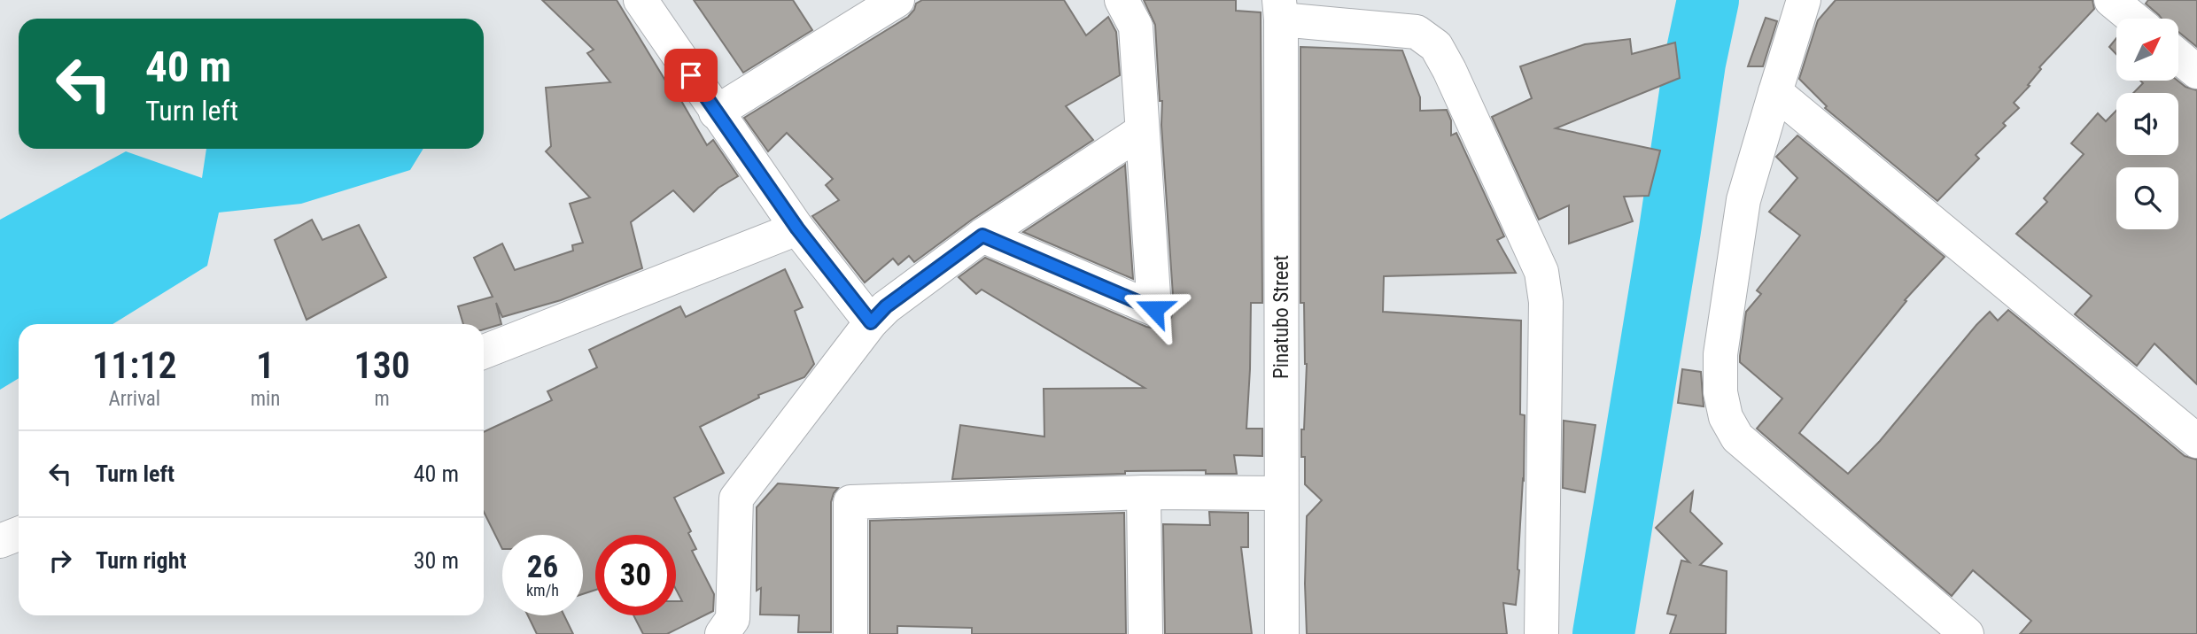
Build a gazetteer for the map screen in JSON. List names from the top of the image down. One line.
{"streets":{"street":["Pinatubo Street"]},"north":"top right","page":{"turn":["40 m","Turn left"],"eta":["11:12","Arrival","1","min","130","m"],"list":[{"name":"Turn left","value":"40 m"},{"name":"Turn right","value":"30 m"}],"speed":"26 km/h","limit":"30"}}
